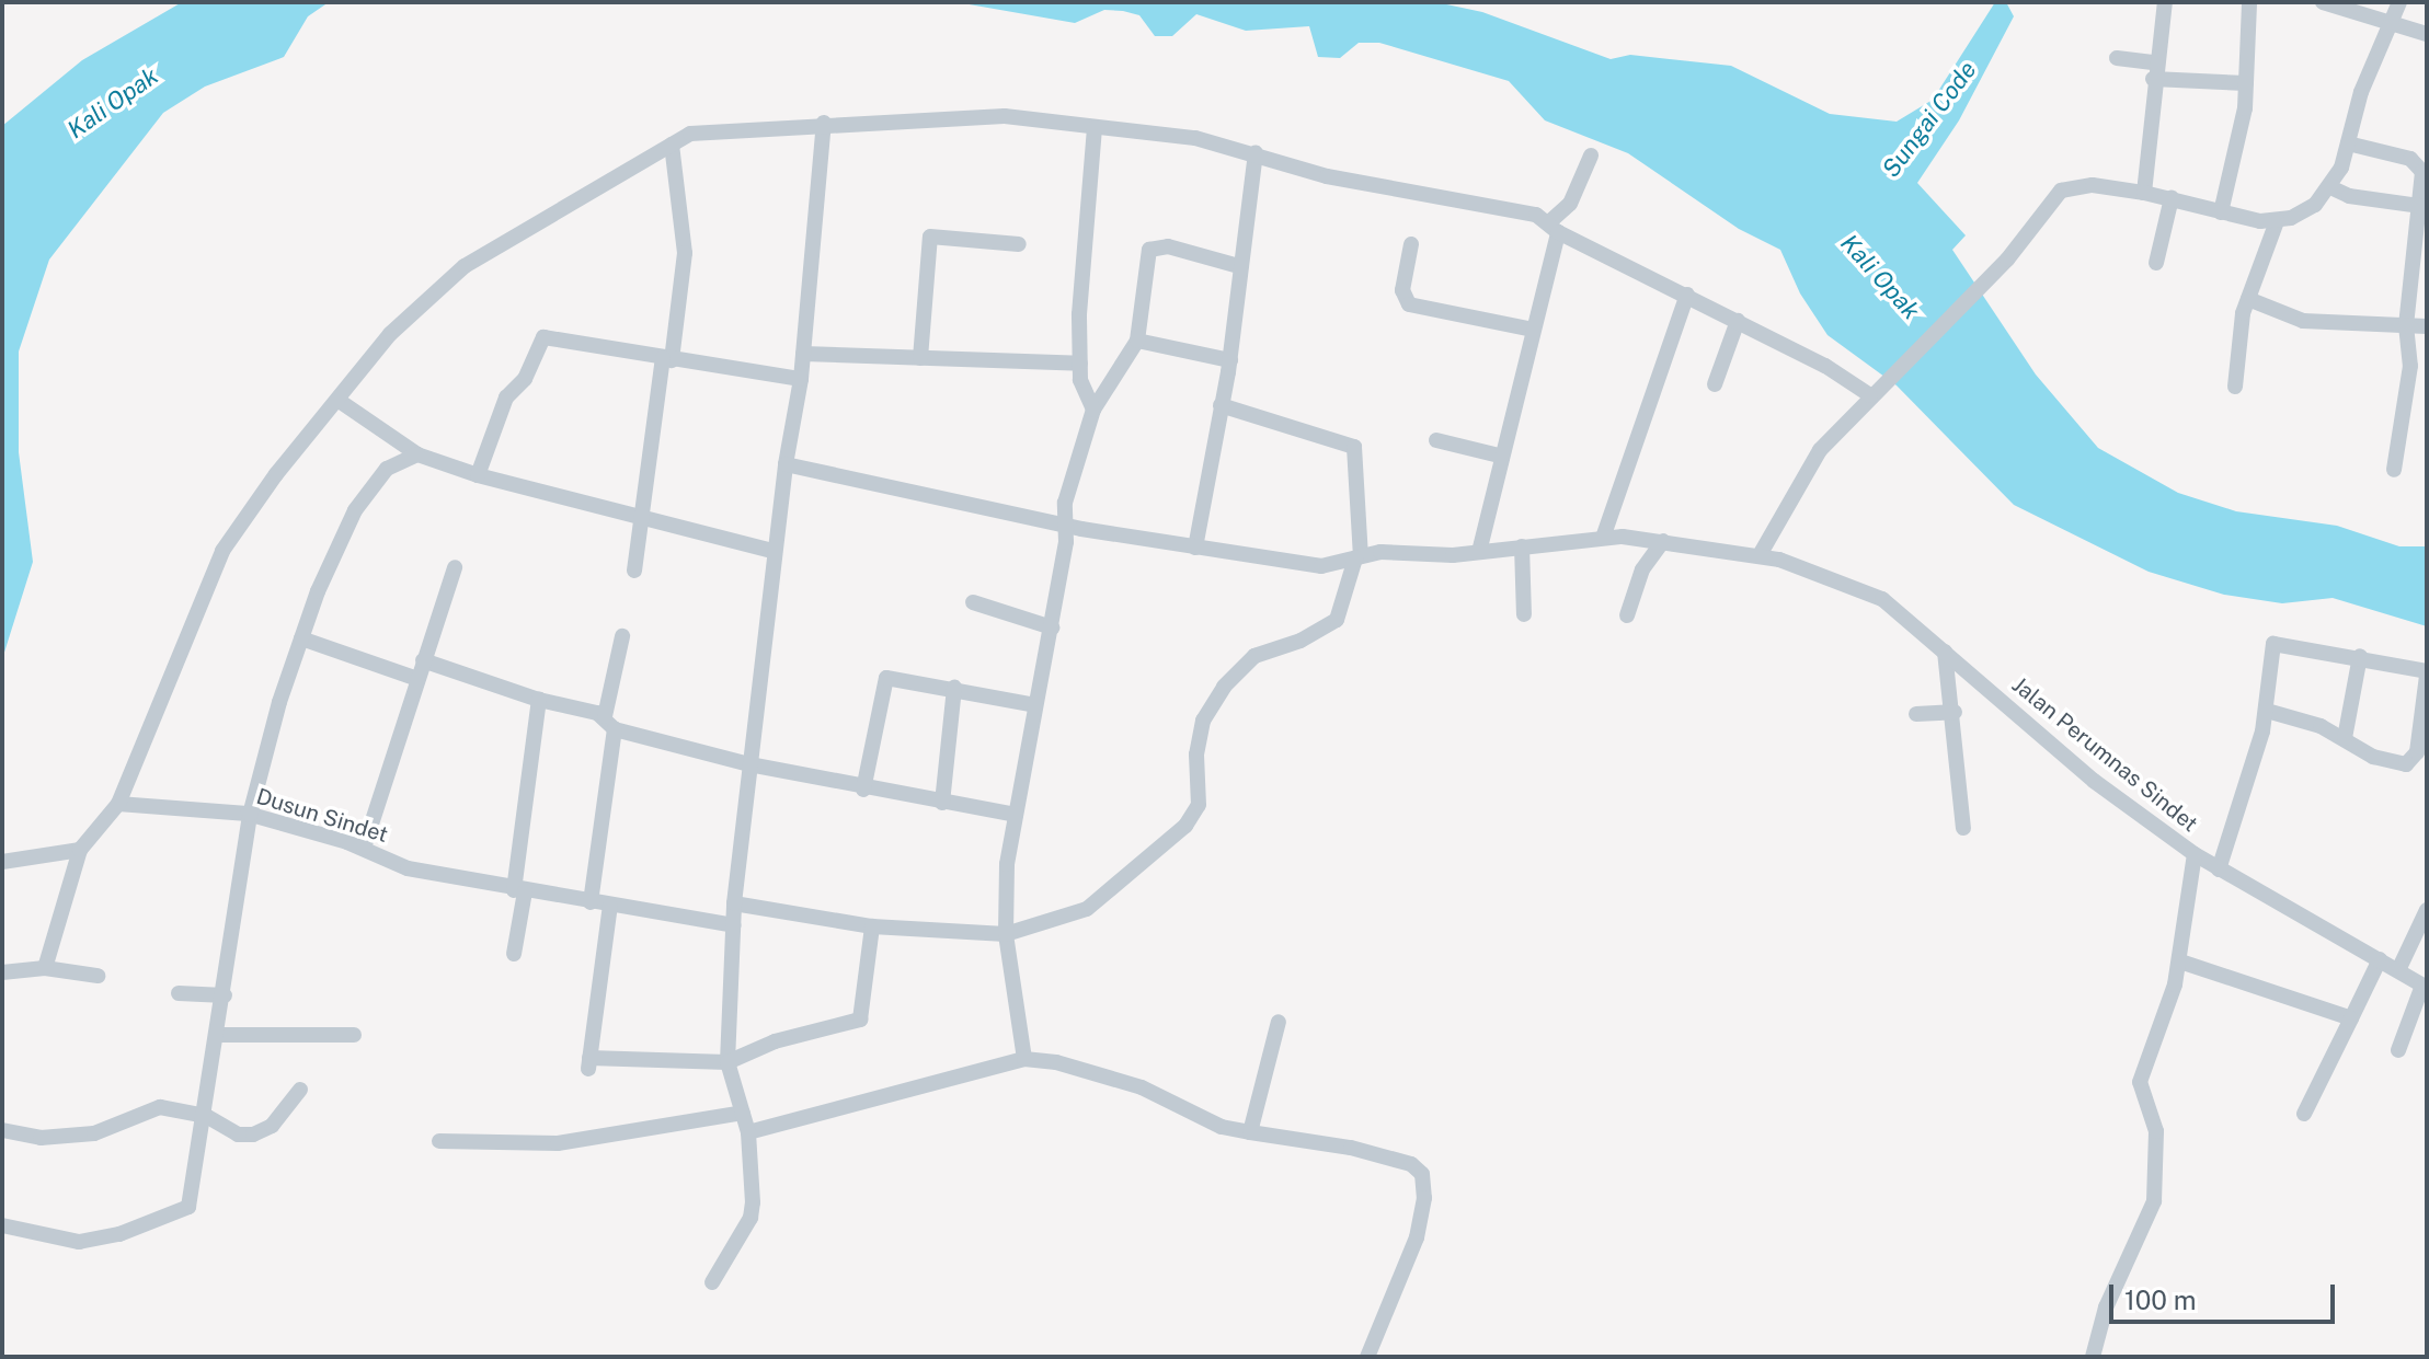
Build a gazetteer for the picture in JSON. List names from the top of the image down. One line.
{"streets":{"street":["Jalan Perumnas Sindet","Dusun Sindet"]},"water":["Kali Opak","Sungai Code"],"scale_bar":"100 m"}
